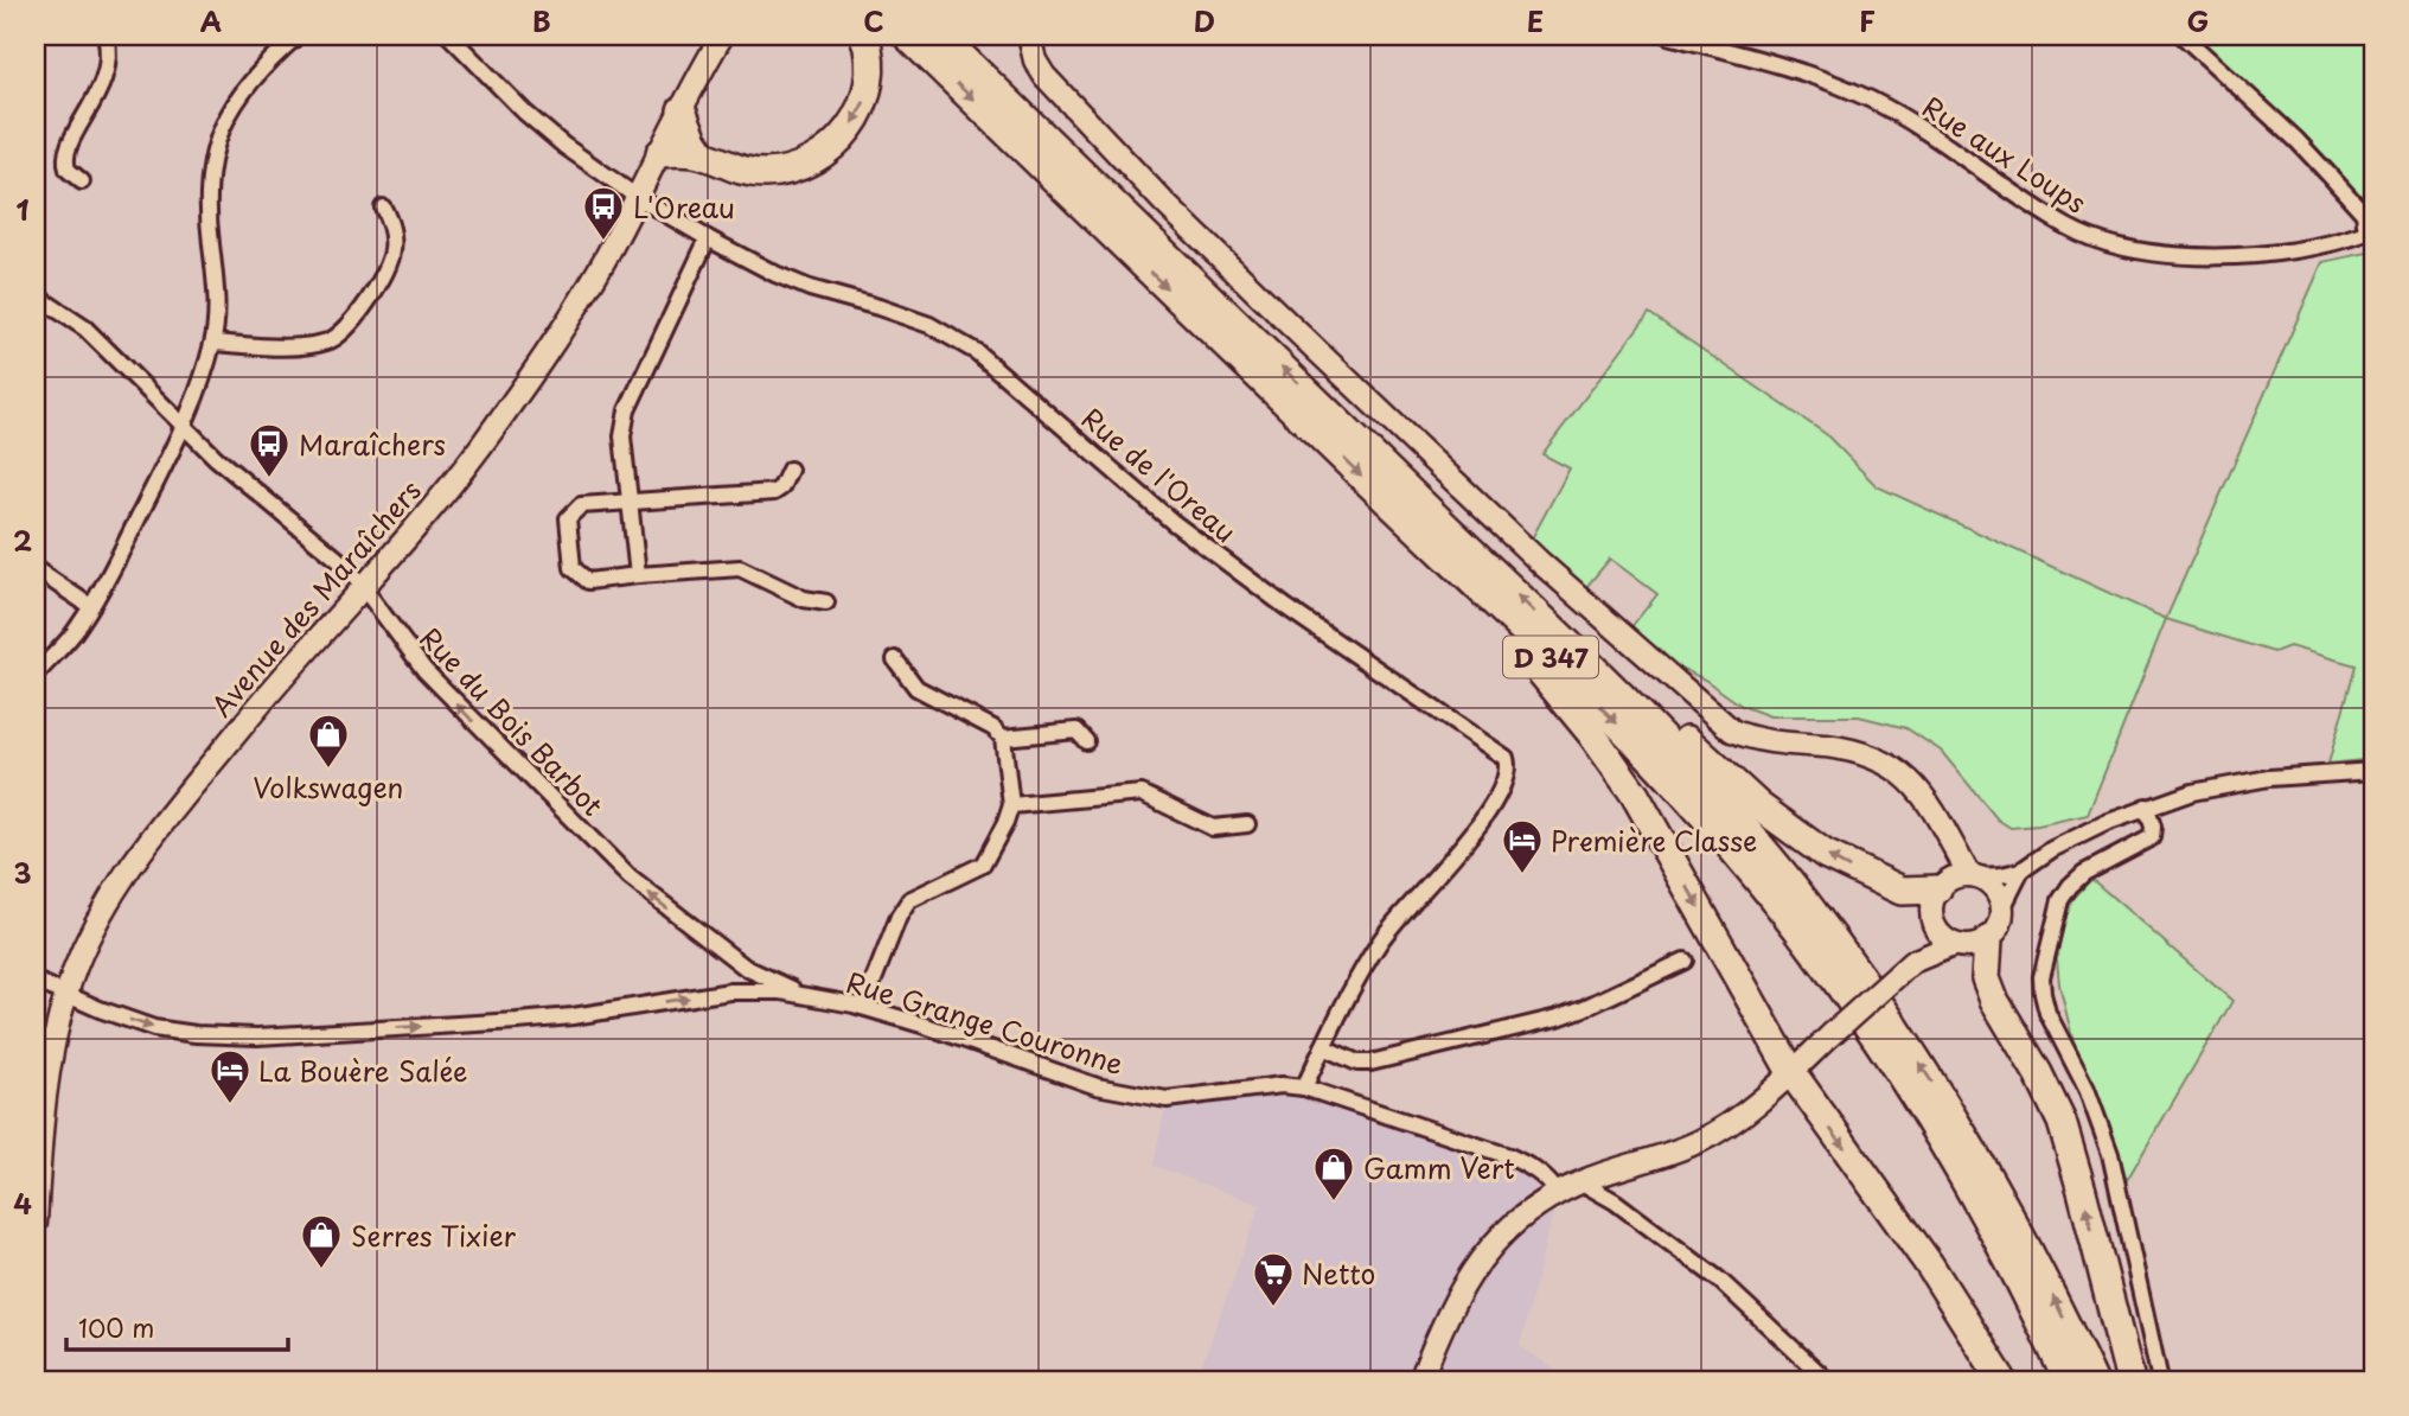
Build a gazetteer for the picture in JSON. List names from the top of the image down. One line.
{"streets":{"highway":["D 347"],"street":["Rue aux Loups","Rue de l'Oreau","Avenue des Maraîchers","Rue du Bois Barbot","Rue Grange Couronne"]},"crossings":[["Rue de l'Oreau","Avenue des Maraîchers"],["Rue de l'Oreau","Rue Grange Couronne"],["Avenue des Maraîchers","Rue du Bois Barbot"],["Avenue des Maraîchers","Rue Grange Couronne"],["Rue du Bois Barbot","Rue Grange Couronne"]],"one_way":["Rue du Bois Barbot","Rue Grange Couronne"],"places":{"bus stop":["L'Oreau","Maraîchers"],"shop":["Volkswagen","Gamm Vert","Serres Tixier"],"hotel":["Première Classe","La Bouère Salée"],"supermarket":["Netto"]},"scale_bar":"100 m","grid":{"columns":["A","B","C","D","E","F","G"],"rows":["1","2","3","4"]}}
